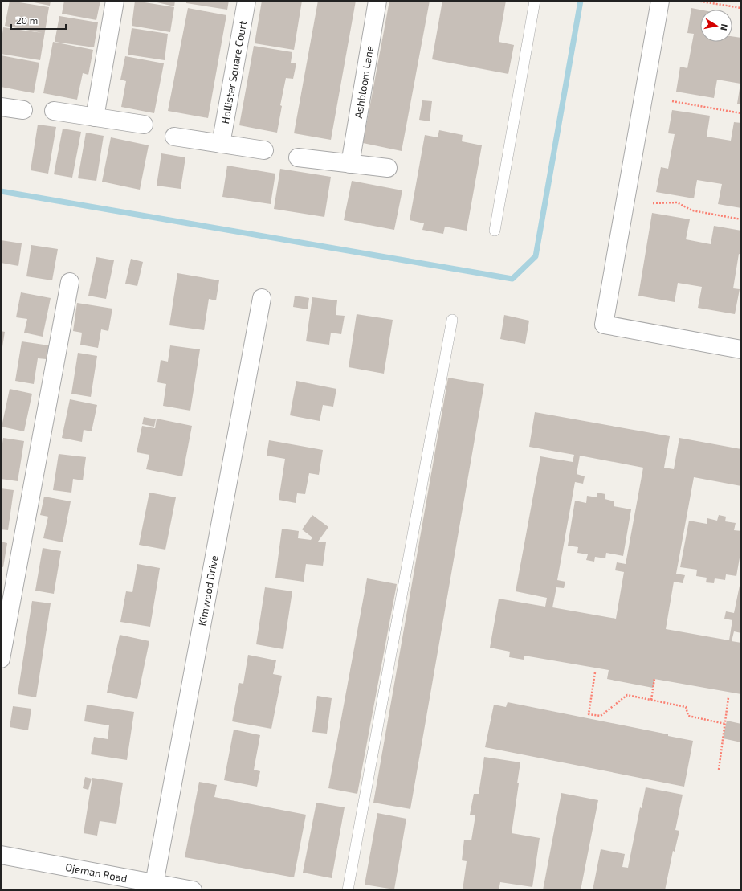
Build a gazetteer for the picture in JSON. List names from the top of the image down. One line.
{"streets":{"street":["Hollister Square Court","Ashbloom Lane","Kimwood Drive","Ojeman Road"]},"crossings":[["Kimwood Drive","Ojeman Road"]],"scale_bar":"20 m","north":"right"}
